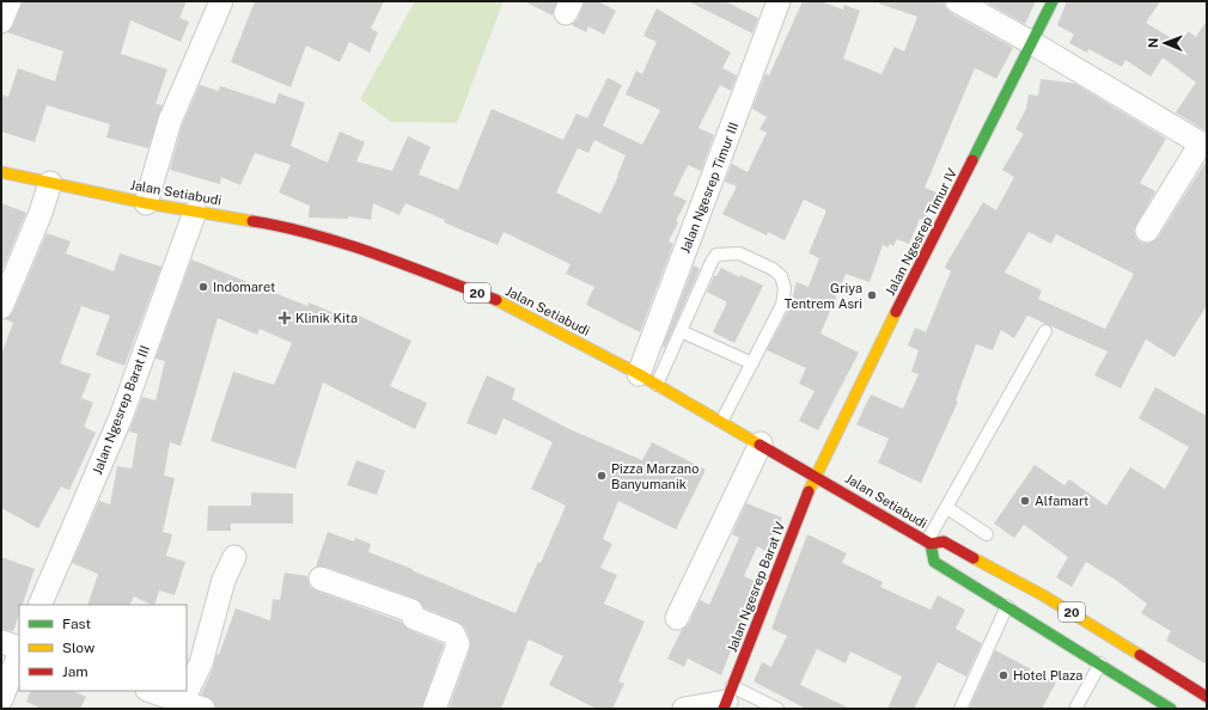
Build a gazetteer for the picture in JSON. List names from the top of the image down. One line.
{"streets":{"main road":["Jalan Setiabudi","Jalan Ngesrep Timur IV","20","Jalan Ngesrep Barat IV"],"street":["Jalan Ngesrep Timur III","Jalan Ngesrep Barat III"]},"crossings":[["Jalan Ngesrep Timur III","Jalan Setiabudi"],["Jalan Setiabudi","Jalan Ngesrep Timur IV"],["Jalan Setiabudi","Jalan Ngesrep Barat III"],["Jalan Setiabudi","Jalan Ngesrep Barat IV"],["Jalan Ngesrep Timur IV","Jalan Ngesrep Barat IV"]],"places":{"other":["Indomaret","Griya Tentrem Asri","Pizza Marzano Banyumanik","Alfamart","Hotel Plaza"],"health":["Klinik Kita"]},"legend":["Fast","Slow","Jam"],"north":"left"}
